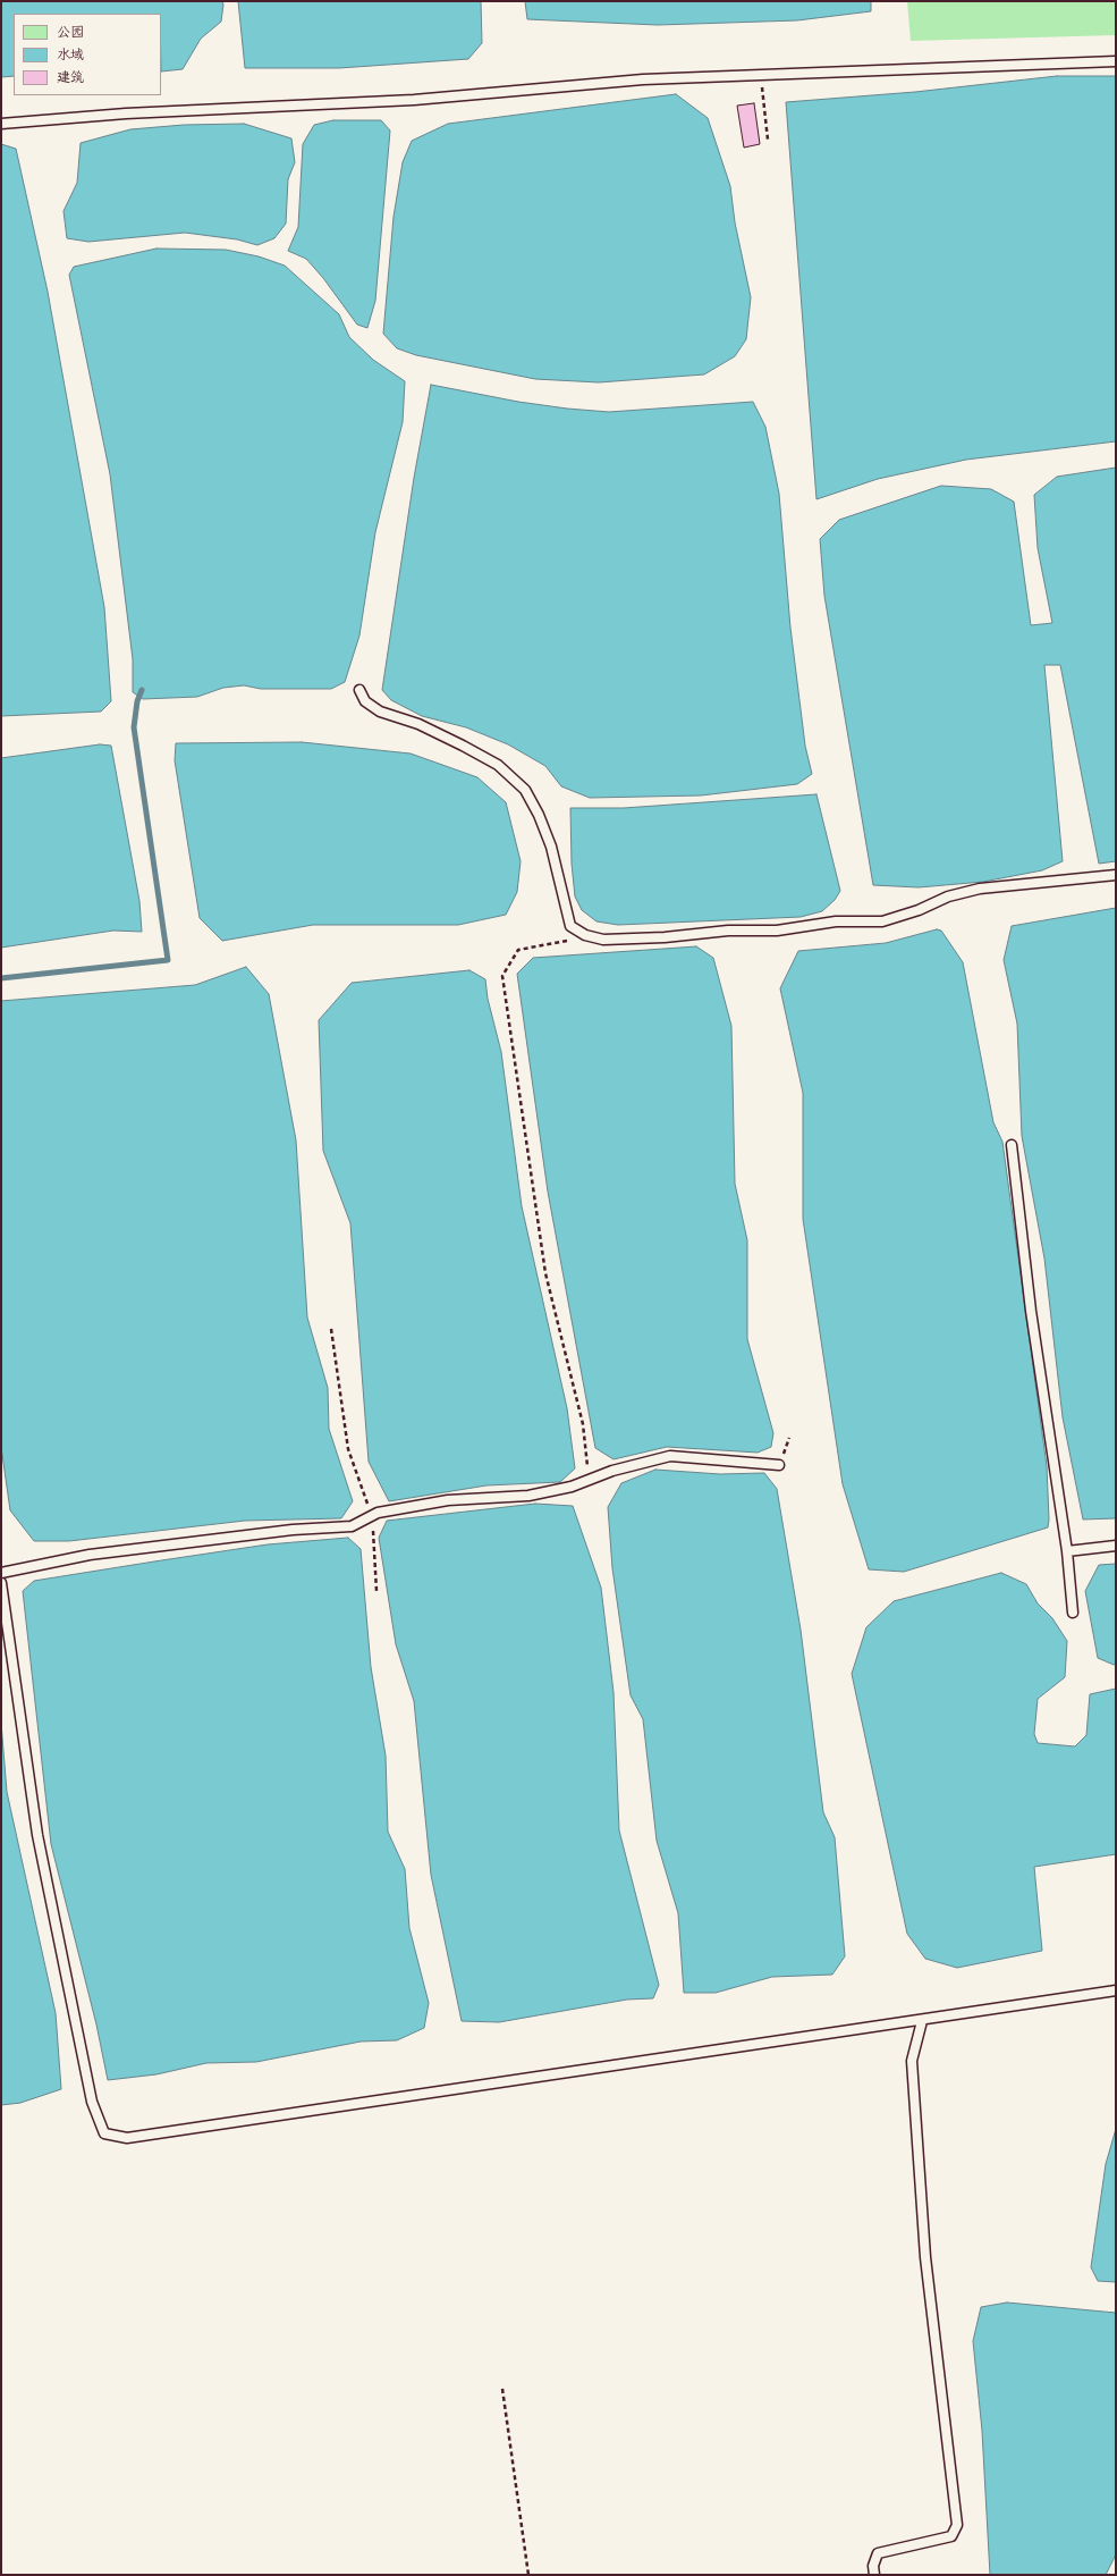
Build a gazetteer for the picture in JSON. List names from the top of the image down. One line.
{"legend":["公园","水域","建筑"]}
